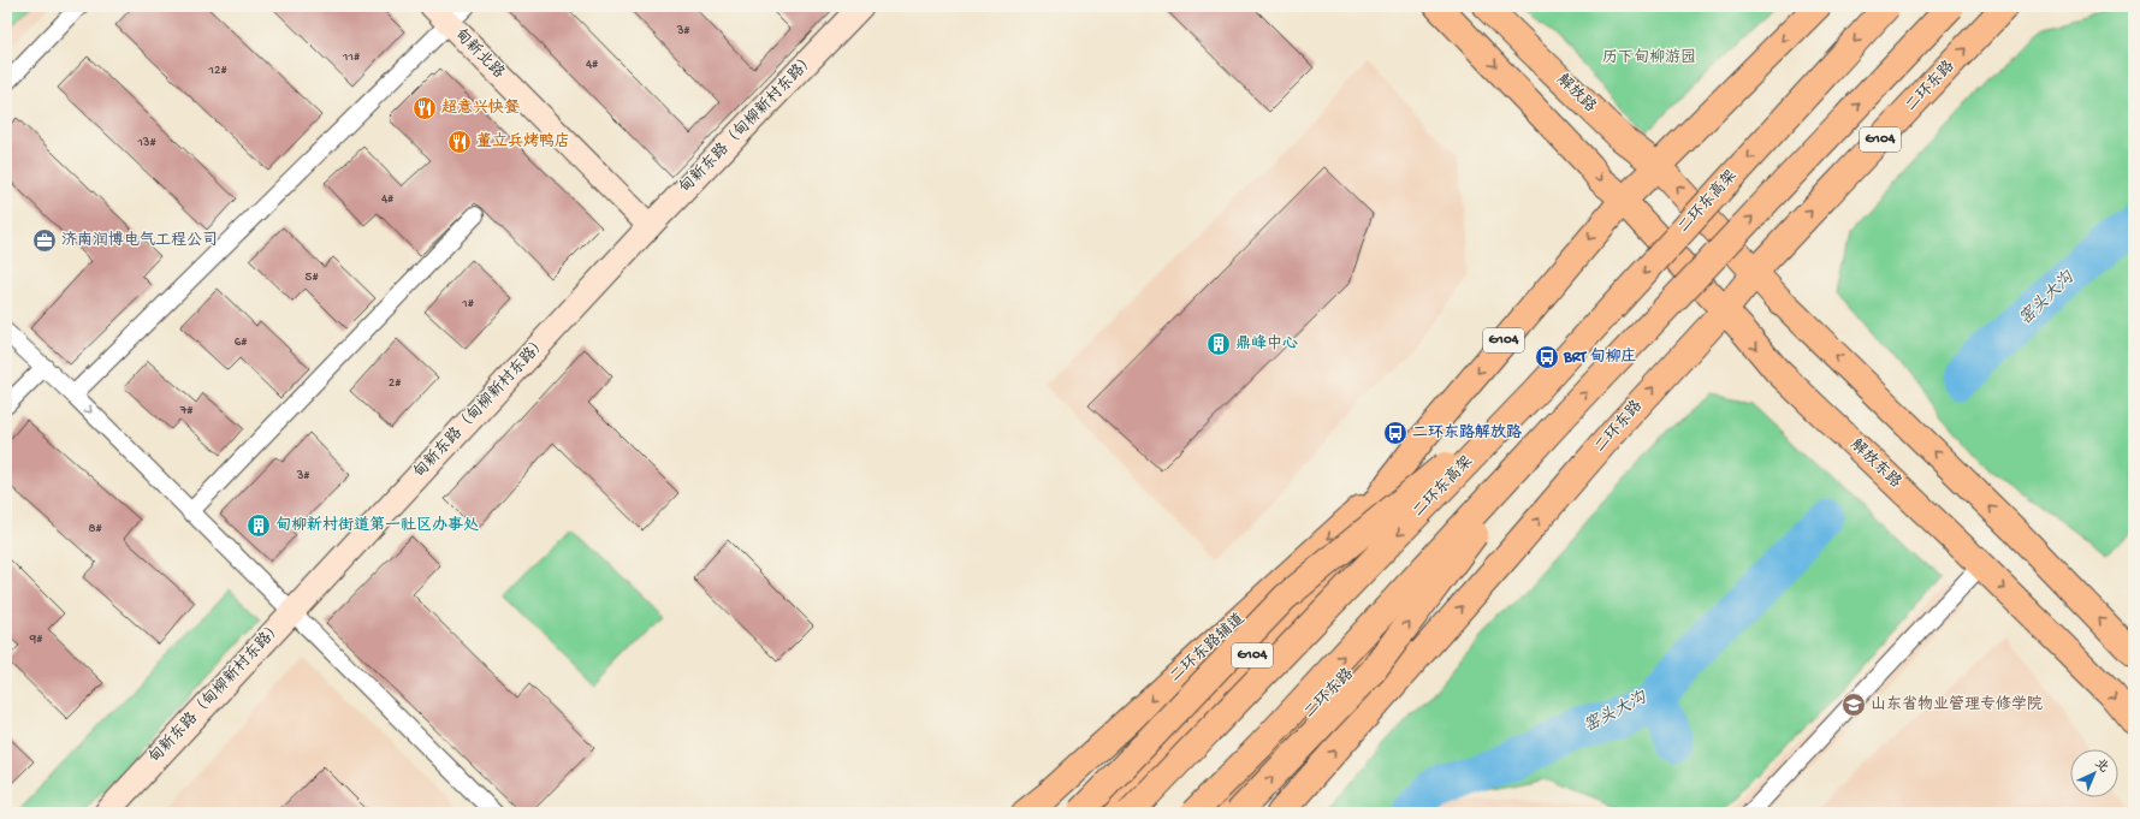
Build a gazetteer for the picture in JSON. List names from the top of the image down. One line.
{"streets":{"main road":["二环东路","解放路","G104","二环东高架","解放东路","二环东路辅道"],"street":["甸新北路","甸新东路（甸柳新村东路）"]},"crossings":[["甸新北路","甸新东路（甸柳新村东路）"],["二环东路","解放东路"],["解放路","G104"],["G104","解放东路"],["G104","二环东路辅道"]],"water":["窑头大沟"],"parks":["历下甸柳游园"],"places":{"restaurant":["超意兴快餐","董立兵烤鸭店"],"office":["济南润博电气工程公司"],"building":["鼎峰中心","甸柳新村街道第一社区办事处"],"bus stop":["BRT 甸柳庄","二环东路解放路"],"school or university":["山东省物业管理专修学院"]},"house_numbers":["3#","11#","4#","12#","13#","4#","5#","1#","6#","2#","7#","3#","8#","9#"],"north":"top right"}
